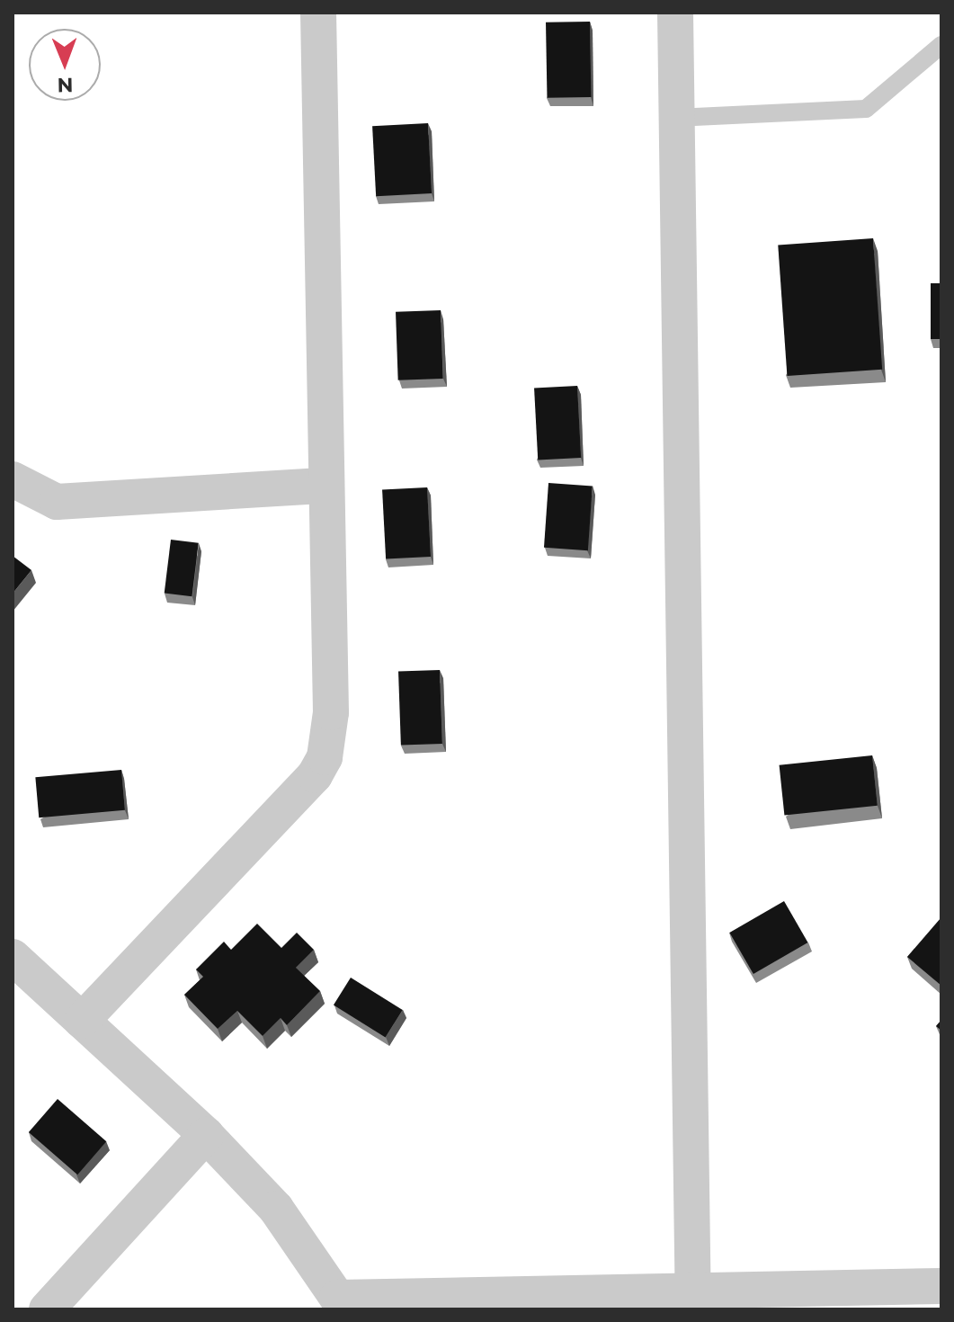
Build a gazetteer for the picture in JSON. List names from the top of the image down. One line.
{"north":"bottom"}
